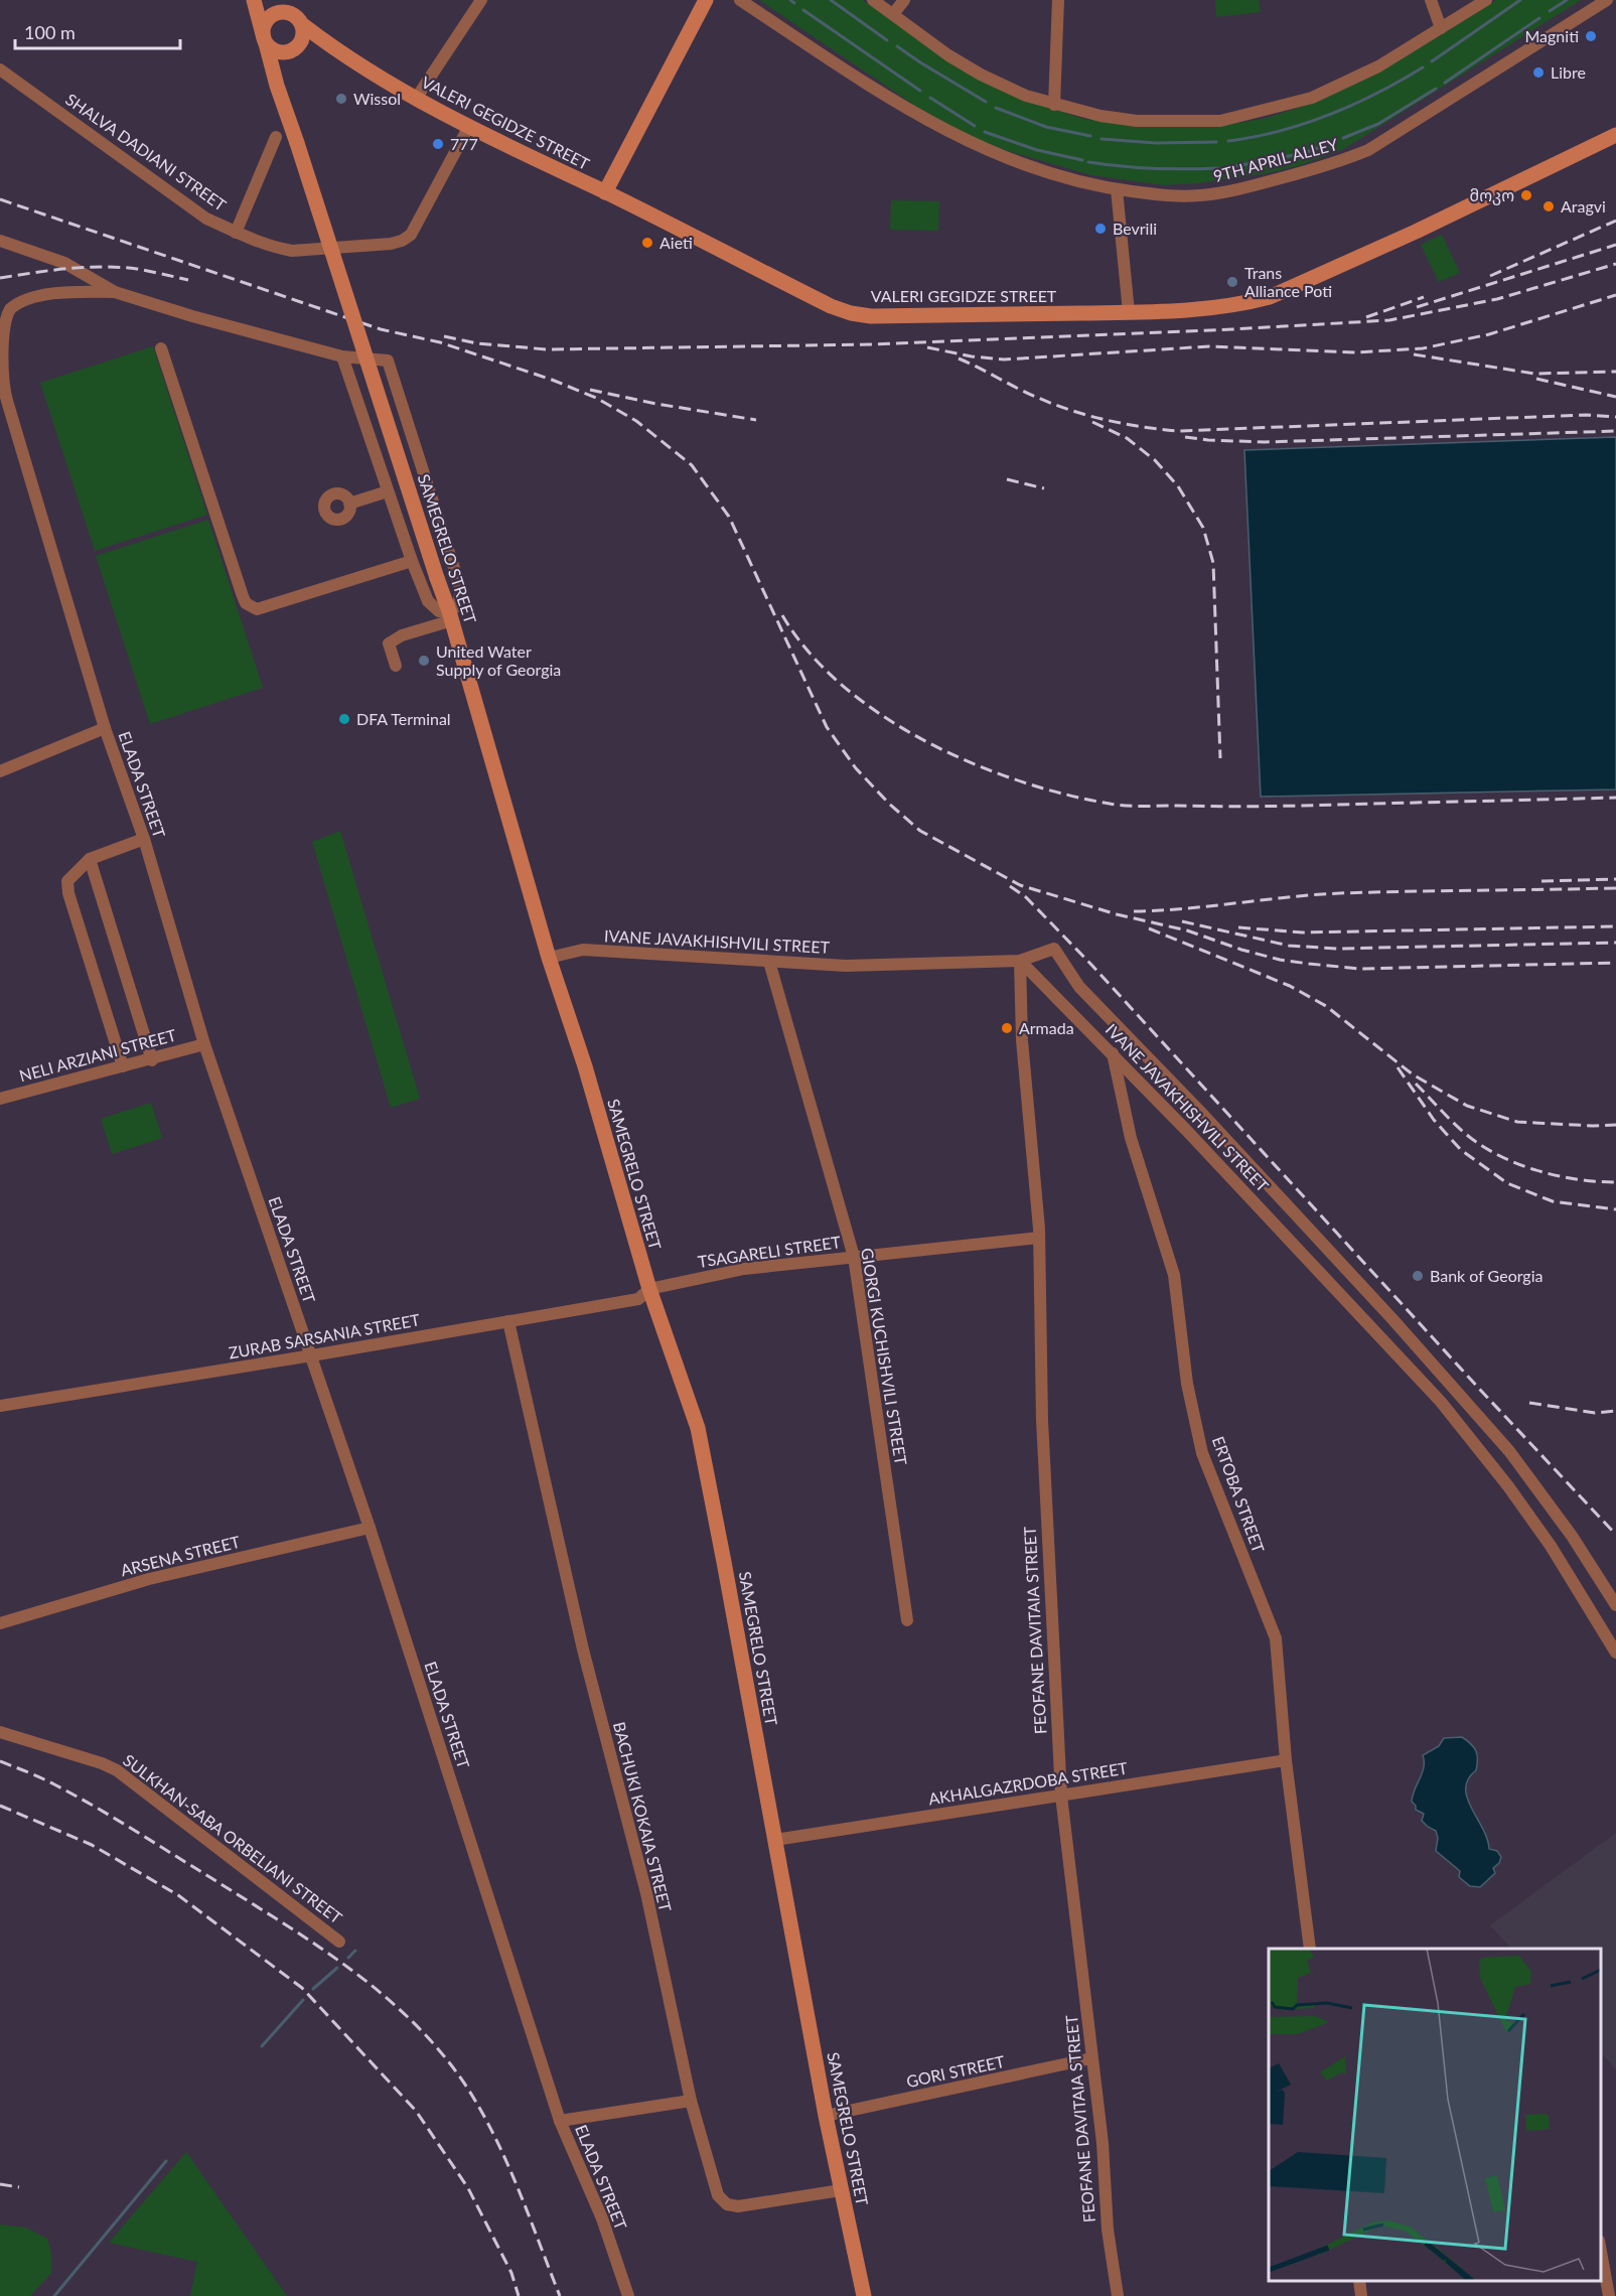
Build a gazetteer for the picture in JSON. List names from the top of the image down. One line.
{"streets":{"main road":["VALERI GEGIDZE STREET","SAMEGRELO STREET"],"street":["SHALVA DADIANI STREET","9TH APRIL ALLEY","ELADA STREET","IVANE JAVAKHISHVILI STREET","NELI ARZIANI STREET","TSAGARELI STREET","ZURAB SARSANIA STREET","GIORGI KUCHISHVILI STREET","ERTOBA STREET","ARSENA STREET","FEOFANE DAVITAIA STREET","AKHALGAZRDOBA STREET","BACHUKI KOKAIA STREET","SULKHAN-SABA ORBELIANI STREET","GORI STREET"]},"crossings":[["VALERI GEGIDZE STREET","SHALVA DADIANI STREET"],["VALERI GEGIDZE STREET","SAMEGRELO STREET"],["SAMEGRELO STREET","IVANE JAVAKHISHVILI STREET"],["SAMEGRELO STREET","TSAGARELI STREET"],["SAMEGRELO STREET","ZURAB SARSANIA STREET"],["SAMEGRELO STREET","AKHALGAZRDOBA STREET"],["SAMEGRELO STREET","BACHUKI KOKAIA STREET"],["SAMEGRELO STREET","GORI STREET"],["ELADA STREET","NELI ARZIANI STREET"],["ELADA STREET","ZURAB SARSANIA STREET"],["ELADA STREET","ARSENA STREET"],["IVANE JAVAKHISHVILI STREET","GIORGI KUCHISHVILI STREET"],["IVANE JAVAKHISHVILI STREET","ERTOBA STREET"],["IVANE JAVAKHISHVILI STREET","FEOFANE DAVITAIA STREET"],["TSAGARELI STREET","ZURAB SARSANIA STREET"],["TSAGARELI STREET","GIORGI KUCHISHVILI STREET"],["TSAGARELI STREET","FEOFANE DAVITAIA STREET"],["ZURAB SARSANIA STREET","BACHUKI KOKAIA STREET"],["ERTOBA STREET","AKHALGAZRDOBA STREET"],["FEOFANE DAVITAIA STREET","AKHALGAZRDOBA STREET"],["FEOFANE DAVITAIA STREET","GORI STREET"]],"places":["Magniti","Libre","Wissol","777","მოკო","Aragvi","Bevrili","Aieti","Trans Alliance Poti","United Water Supply of Georgia","DFA Terminal","Armada","Bank of Georgia"],"scale_bar":"100 m"}
